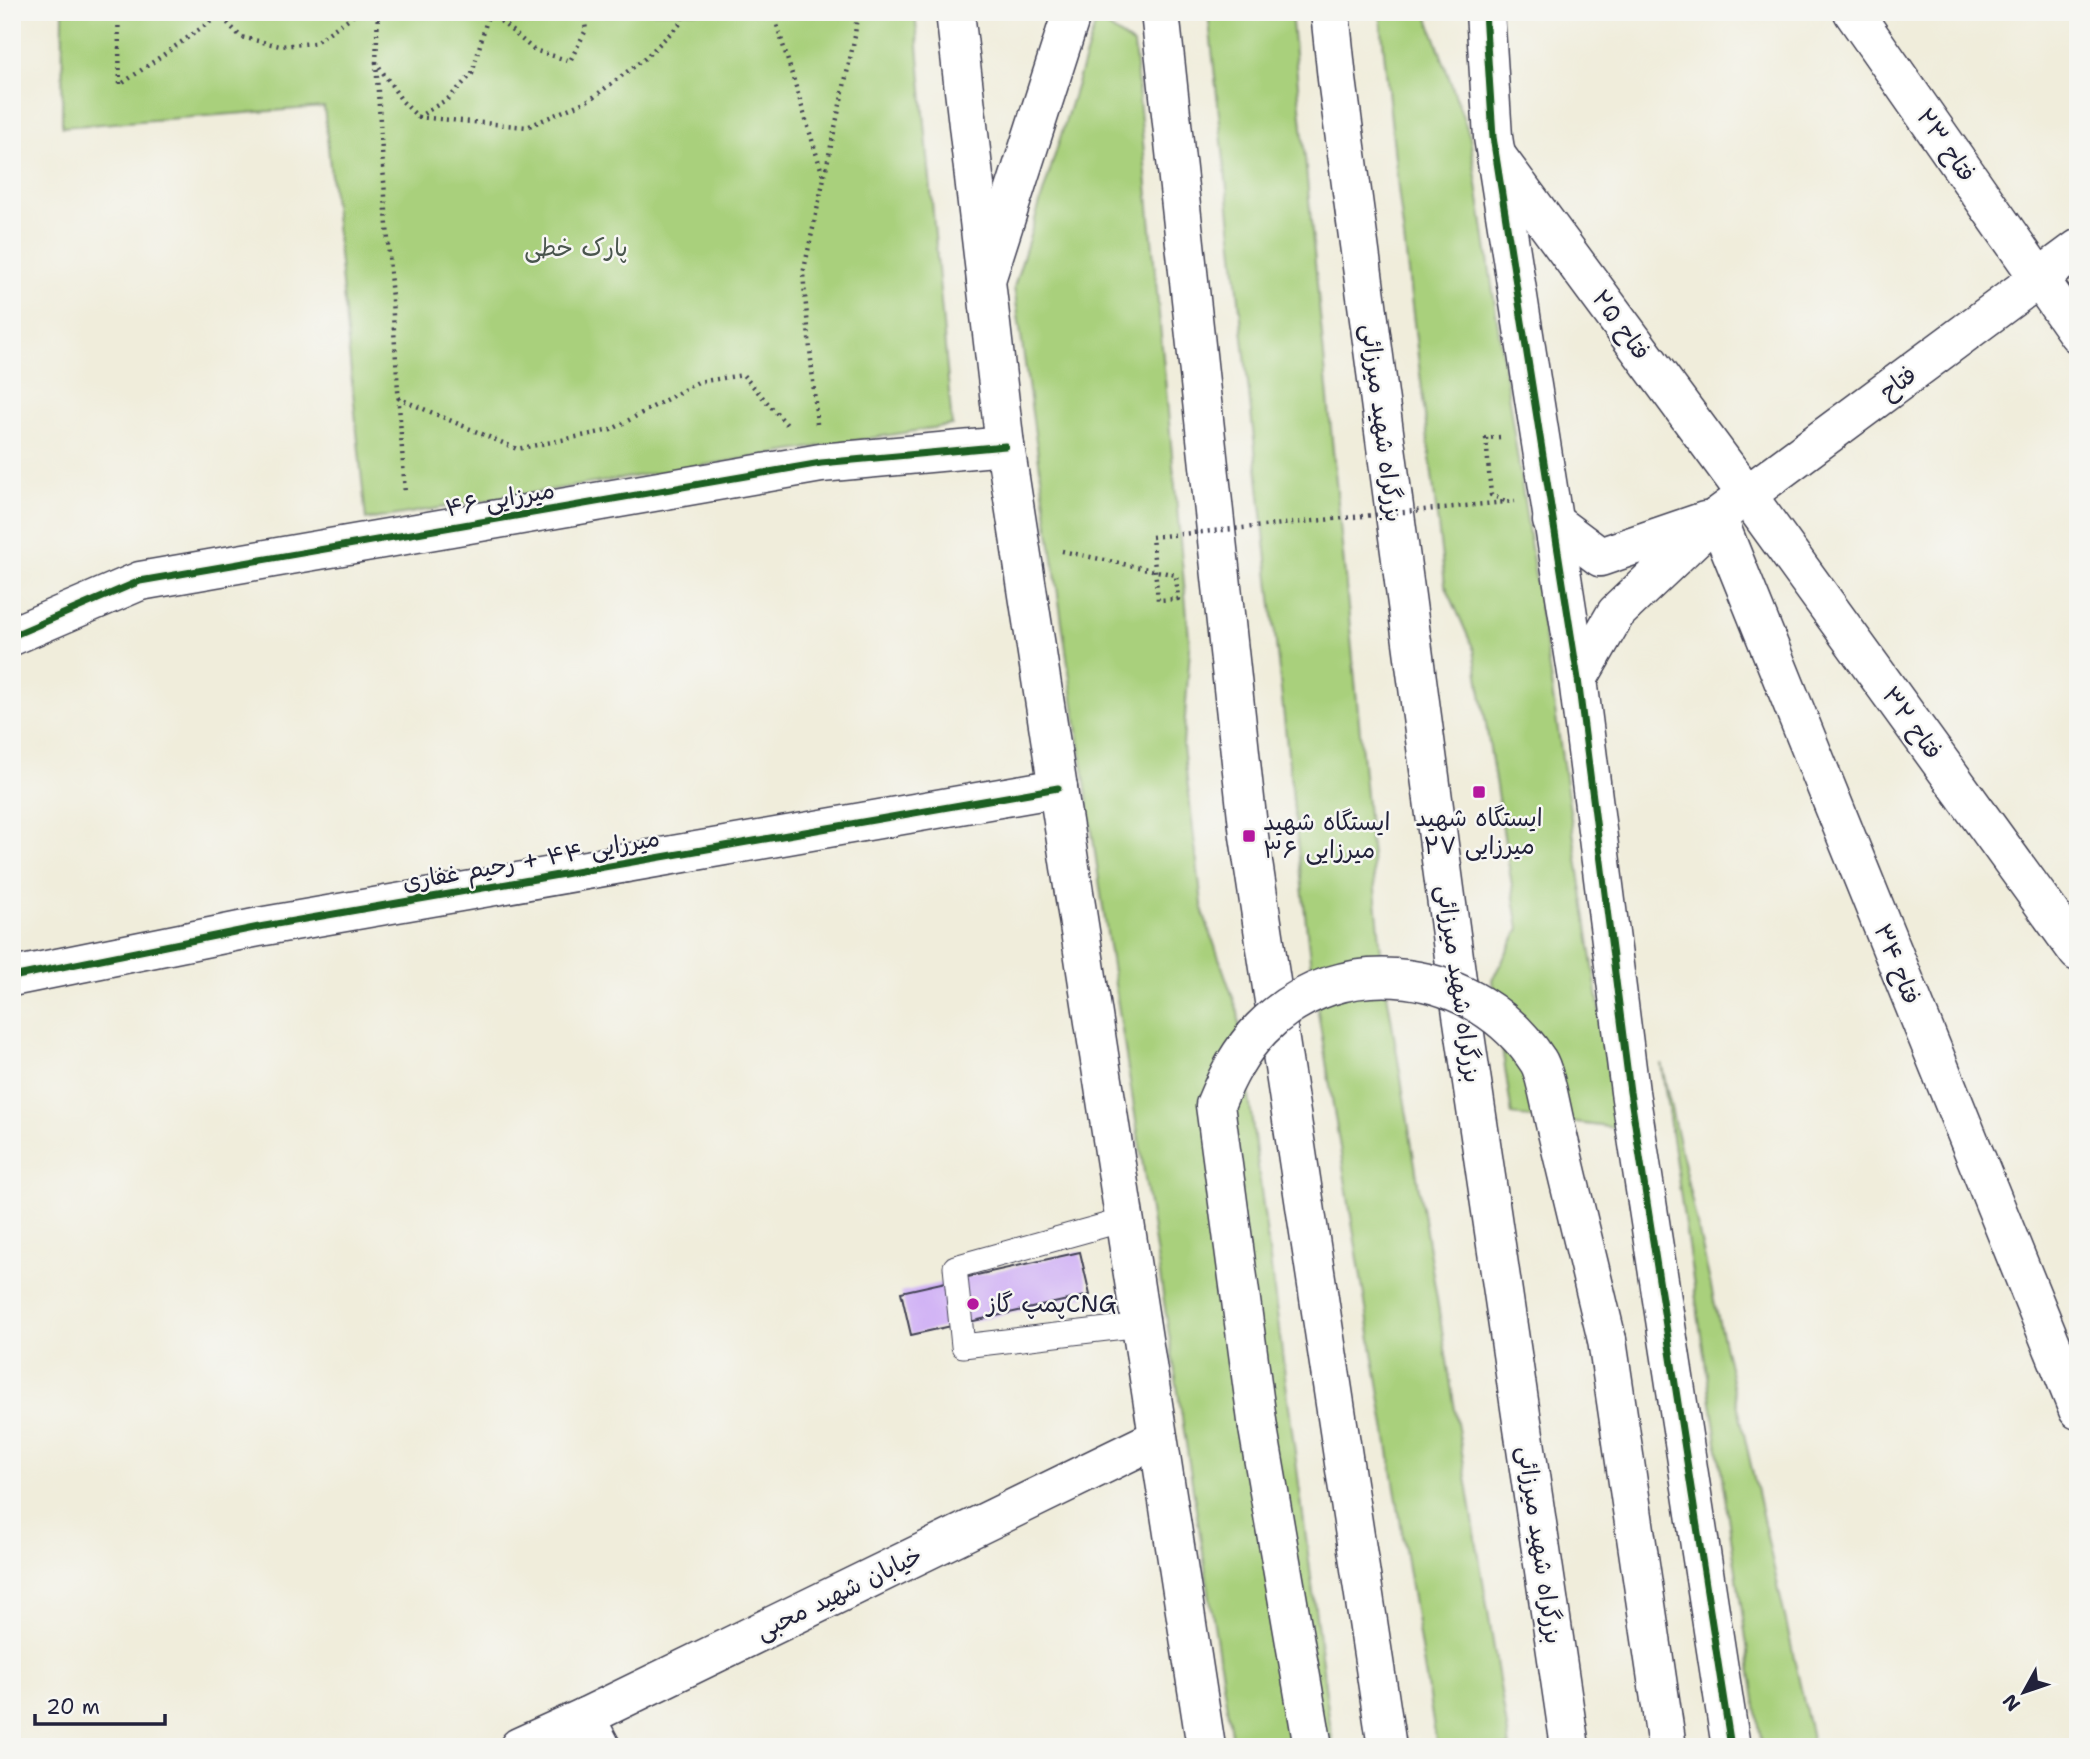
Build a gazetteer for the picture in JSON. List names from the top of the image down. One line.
{"streets":{"main road":["فتاح ۲۳","فتاح ۲۵","فتاح","بزرگراه شهید میرزائی","میرزایی ۴۶","فتاح ۳۲","میرزایی ۴۴ + رحیم غفاری","فتاح ۳۴","خیابان شهید محبی"]},"crossings":[["فتاح ۲۳","فتاح"],["فتاح ۲۵","فتاح"],["فتاح ۲۵","فتاح ۳۲"],["فتاح ۲۵","فتاح ۳۴"],["فتاح","فتاح ۳۲"],["فتاح","فتاح ۳۴"],["فتاح ۳۲","فتاح ۳۴"]],"parks":["پارک خطی"],"places":{"transit":["ایستگاه شهید میرزایی ۲۷","ایستگاه شهید میرزایی ۳۶"],"other":["پمپ گازCNG"]},"scale_bar":"20 m","north":"bottom left"}
